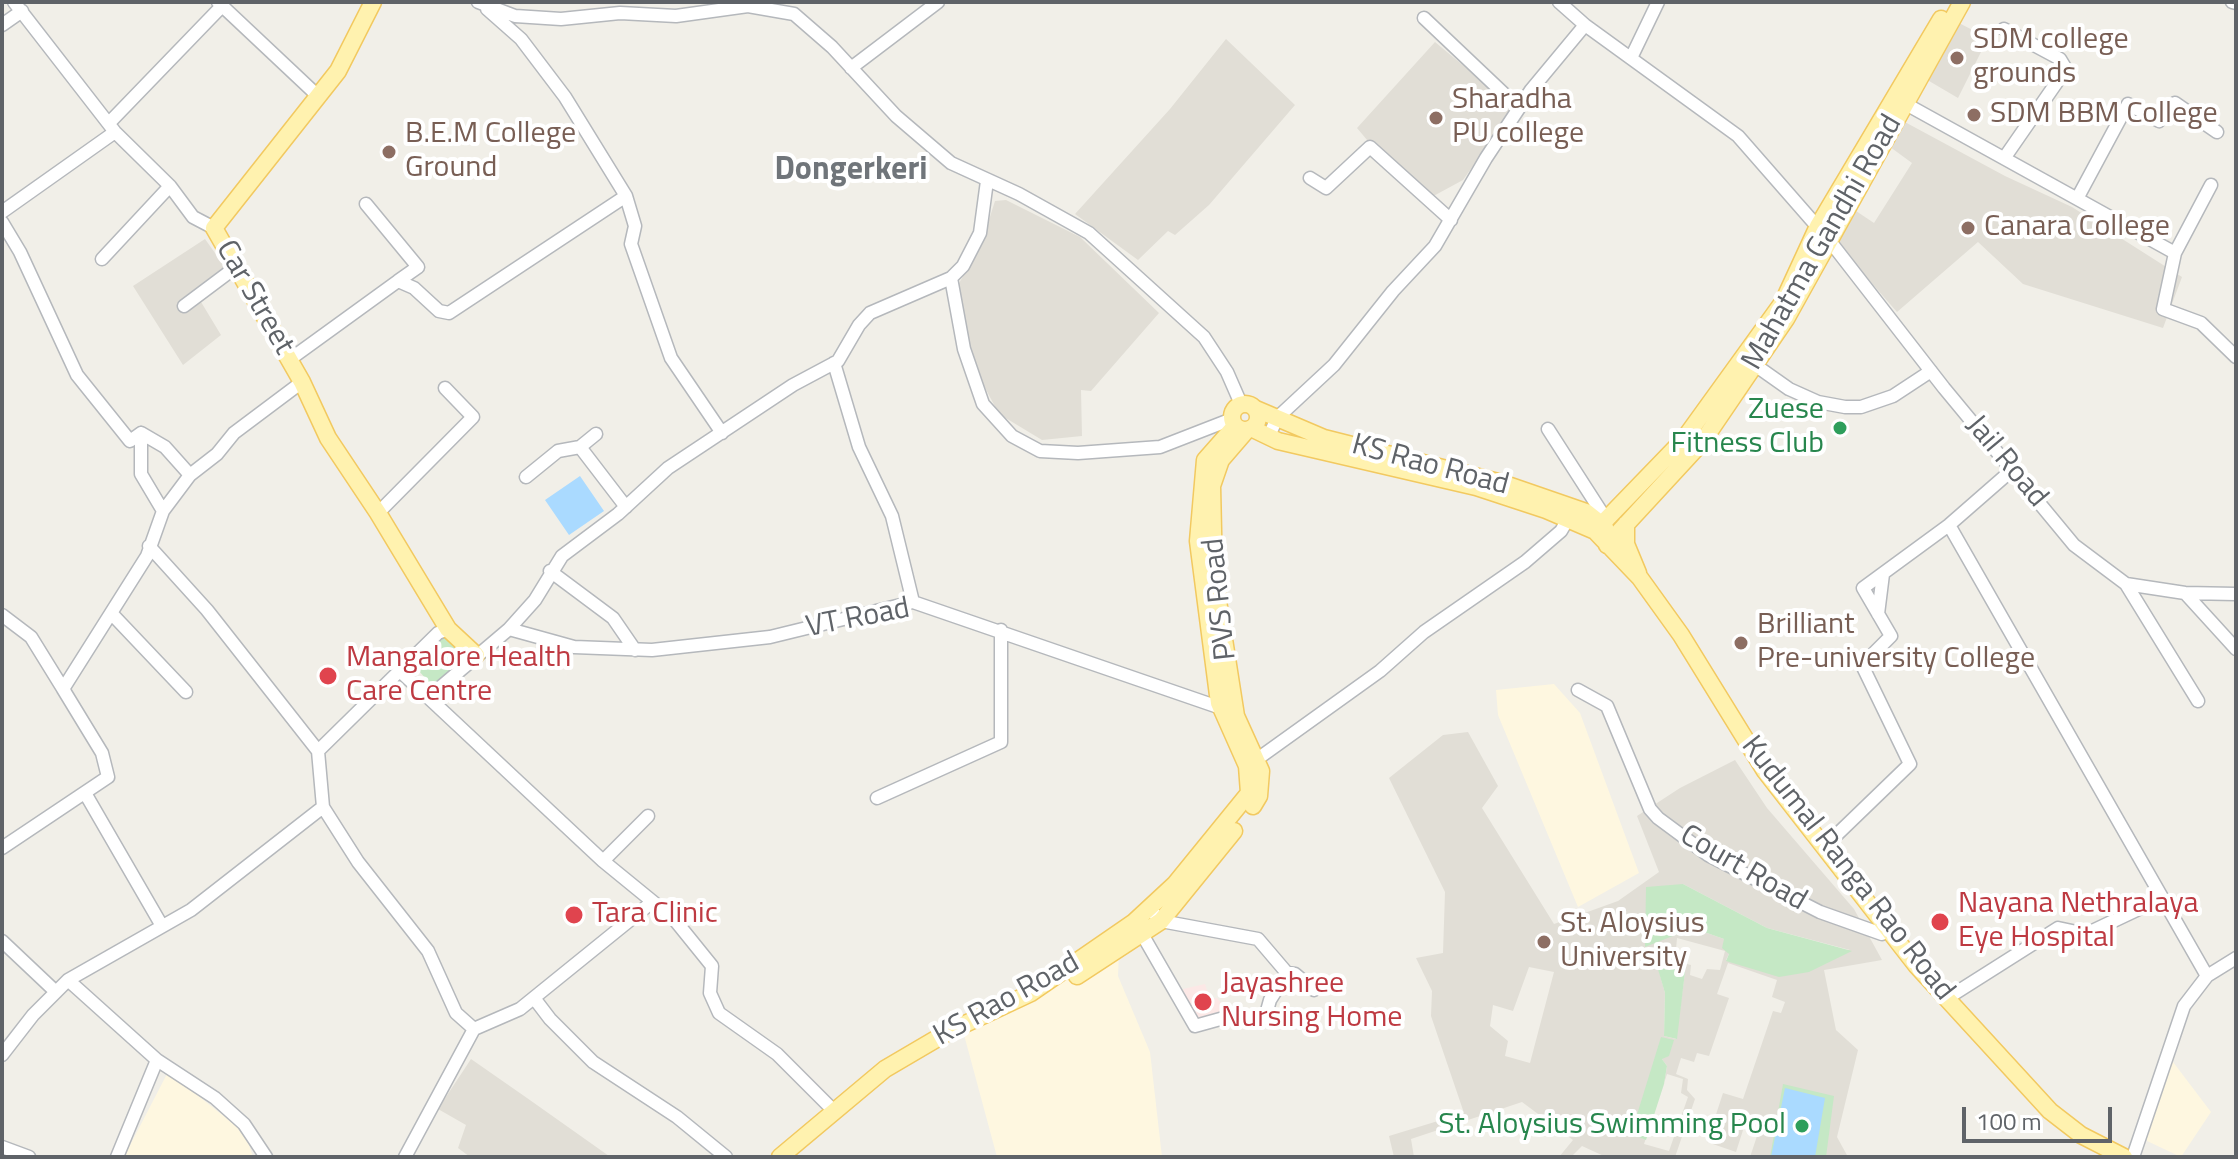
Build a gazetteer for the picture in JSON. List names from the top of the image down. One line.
{"streets":{"main road":["Mahatma Gandhi Road","Car Street","KS Rao Road","PVS Road","Kudumal Ranga Rao Road"],"street":["Jail Road","VT Road","Court Road"]},"crossings":[["Mahatma Gandhi Road","Jail Road"],["Mahatma Gandhi Road","KS Rao Road"],["Mahatma Gandhi Road","Kudumal Ranga Rao Road"],["KS Rao Road","PVS Road"],["KS Rao Road","VT Road"],["KS Rao Road","Kudumal Ranga Rao Road"],["PVS Road","VT Road"],["Court Road","Kudumal Ranga Rao Road"]],"districts":["Dongerkeri"],"places":["SDM college grounds","SDM BBM College","Sharadha PU college","B.E.M College Ground","Canara College","Zuese Fitness Club","Brilliant Pre-university College","Mangalore Health Care Centre","Tara Clinic","Nayana Nethralaya Eye Hospital","St. Aloysius University","Jayashree Nursing Home","St. Aloysius Swimming Pool"],"scale_bar":"100 m"}
